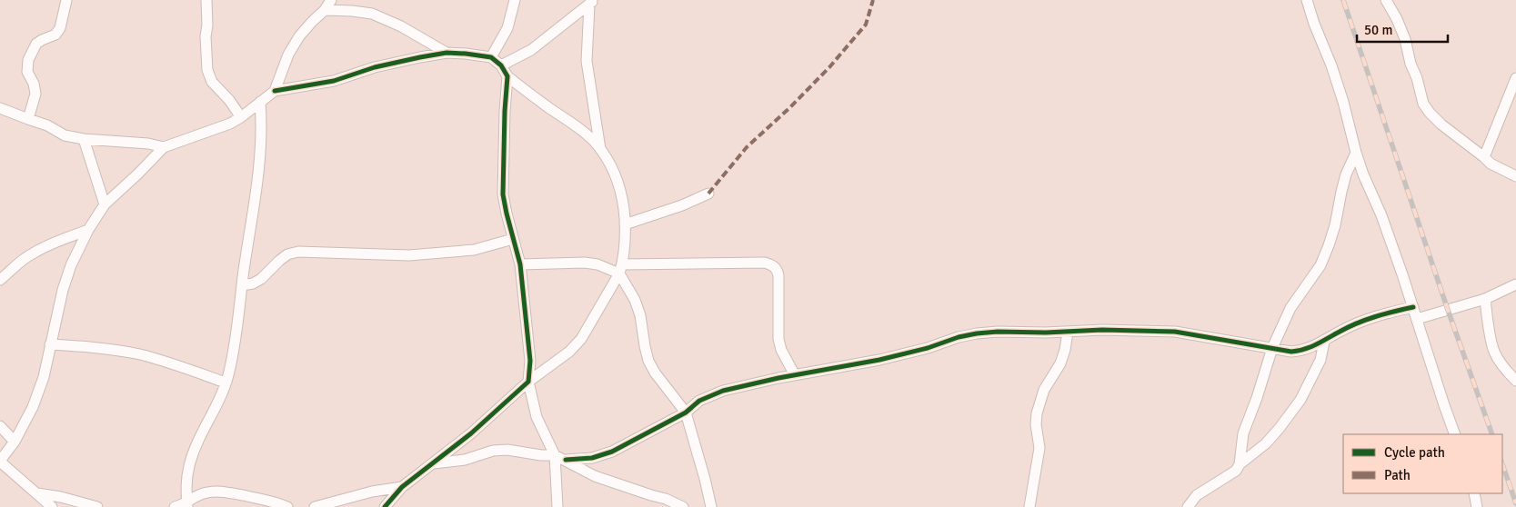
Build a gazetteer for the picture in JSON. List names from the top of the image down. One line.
{"legend":["Cycle path","Path"],"scale_bar":"50 m"}
